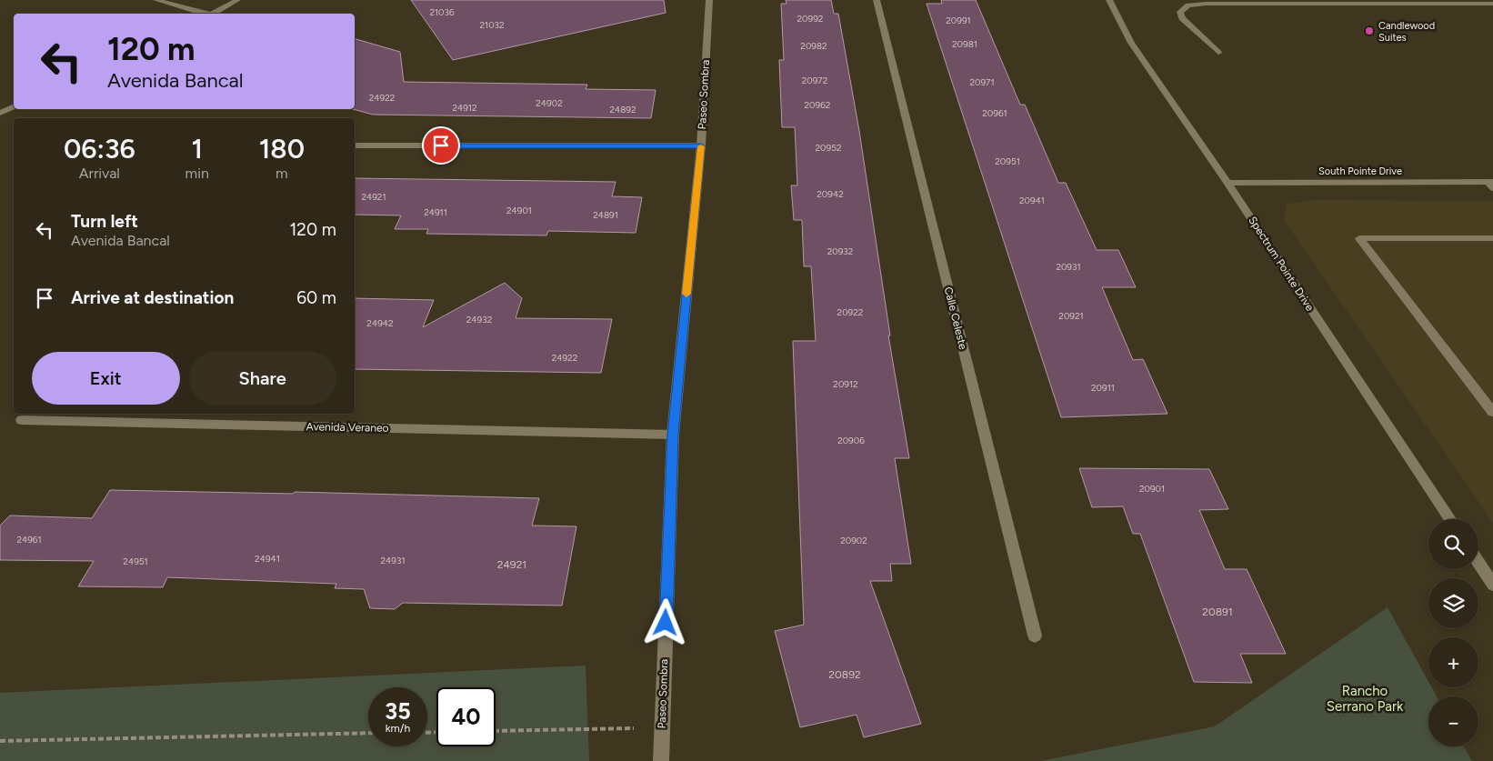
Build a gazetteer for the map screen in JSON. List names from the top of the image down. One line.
{"streets":{"street":["Paseo Sombra","South Pointe Drive","Spectrum Pointe Drive","Calle Celeste","Avenida Veraneo"]},"crossings":[["Paseo Sombra","Avenida Veraneo"],["South Pointe Drive","Spectrum Pointe Drive"]],"parks":["Rancho Serrano Park"],"places":["Candlewood Suites"],"house_numbers":["21036","20992","20991","21032","20981","20982","20972","20971","24922","24902","20962","24912","24892","20961","20952","20951","20942","24921","20941","24901","24911","24891","20932","20931","20922","20921","24932","24942","24922","20912","20911","20906","20901","24961","20902","24941","24931","24951","24921","20891","20892"],"page":{"turn":["120 m","Avenida Bancal"],"eta":["06:36","Arrival","1","min","180","m"],"list":[{"name":"Turn left","note":"Avenida Bancal","value":"120 m"},{"name":"Arrive at destination","value":"60 m"}],"buttons":["Exit","Share"],"map_buttons":["+","−"],"speed":"35 km/h","limit":"40"}}
